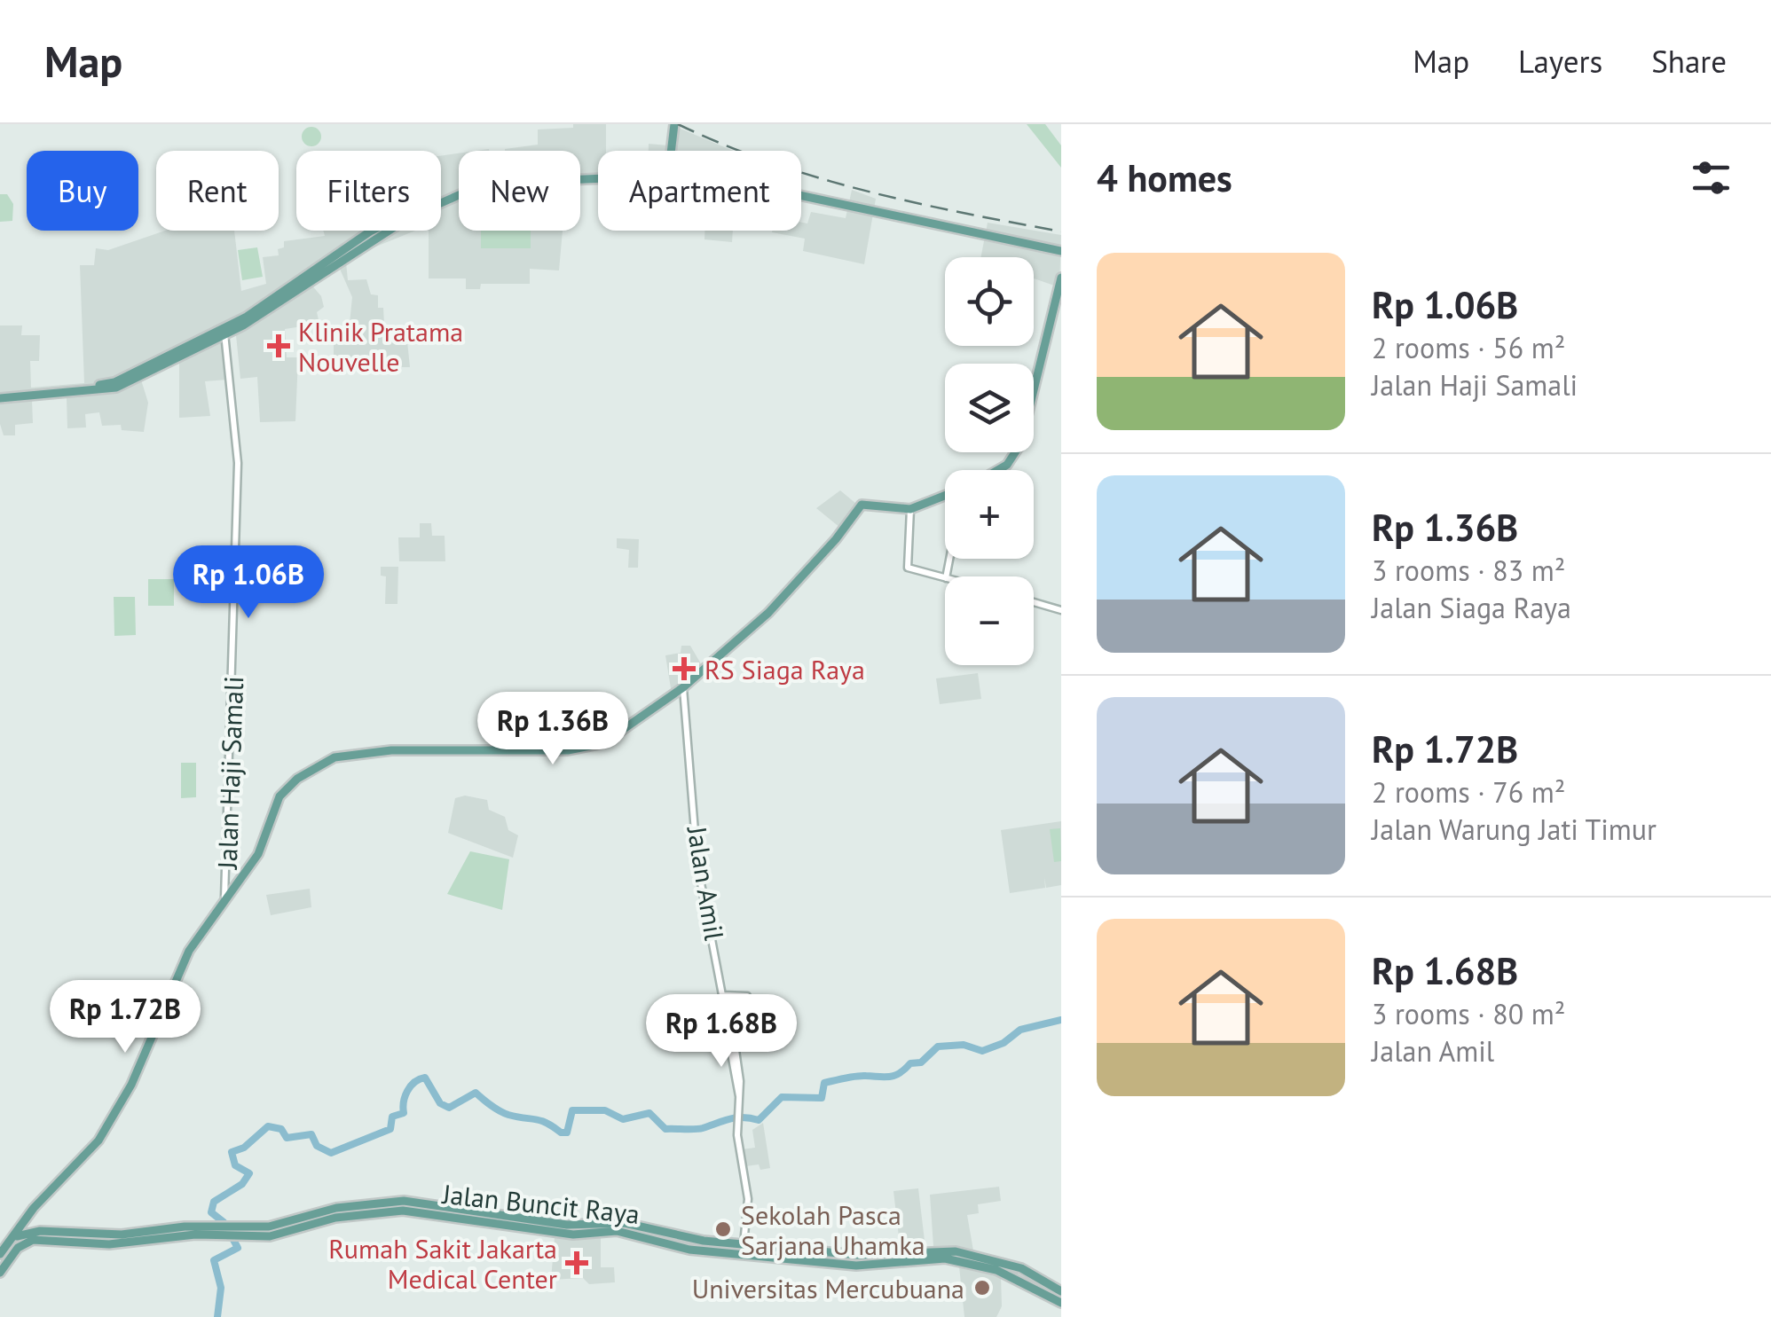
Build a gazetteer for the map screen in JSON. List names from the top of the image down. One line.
{"streets":{"main road":["Jalan Buncit Raya"],"street":["Jalan Haji Samali","Jalan Amil"]},"crossings":[["Jalan Amil","Jalan Buncit Raya"]],"places":{"health":["Klinik Pratama Nouvelle","RS Siaga Raya","Rumah Sakit Jakarta Medical Center"],"other":["Sekolah Pasca Sarjana Uhamka","Universitas Mercubuana"]},"page":{"header":"Map","nav":["Map","Layers","Share"],"heading":"4 homes","chip":["Buy","Rent","Filters","New","Apartment"],"list":[{"name":"Rp 1.06B","note":"2 rooms · 56 m² · Jalan Haji Samali"},{"name":"Rp 1.36B","note":"3 rooms · 83 m² · Jalan Siaga Raya"},{"name":"Rp 1.72B","note":"2 rooms · 76 m² · Jalan Warung Jati Timur"},{"name":"Rp 1.68B","note":"3 rooms · 80 m² · Jalan Amil"}],"map_buttons":["+","−"],"price":["Rp 1.06B","Rp 1.36B","Rp 1.72B","Rp 1.68B"]}}
